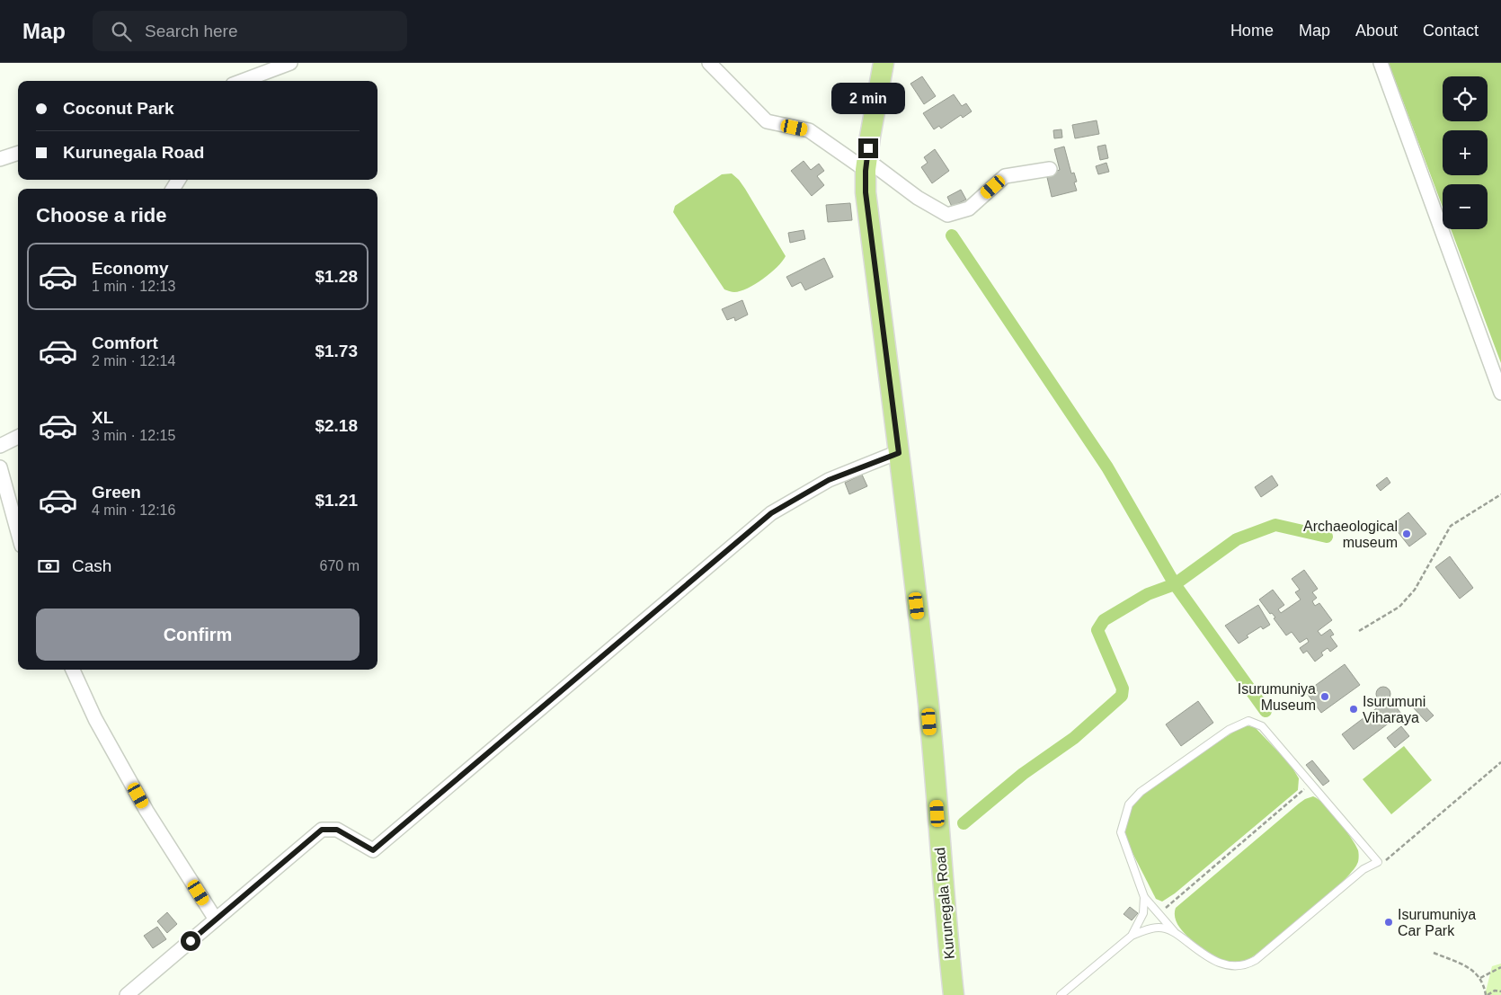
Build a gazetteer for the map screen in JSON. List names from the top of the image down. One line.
{"streets":{"main road":["Kurunegala Road"]},"places":["Archaeological museum","Isurumuniya Museum","Isurumuni Viharaya","Isurumuniya Car Park"],"page":{"header":"Map","search":"Search here","nav":["Home","Map","About","Contact"],"map_buttons":["+","−"],"banner":["Coconut Park","Kurunegala Road"],"bubble":"2 min","heading":"Choose a ride","list":[{"name":"Economy","note":"1 min · 12:13","value":"$1.28"},{"name":"Comfort","note":"2 min · 12:14","value":"$1.73"},{"name":"XL","note":"3 min · 12:15","value":"$2.18"},{"name":"Green","note":"4 min · 12:16","value":"$1.21"}],"pay":["Cash","670 m"],"buttons":"Confirm"}}
